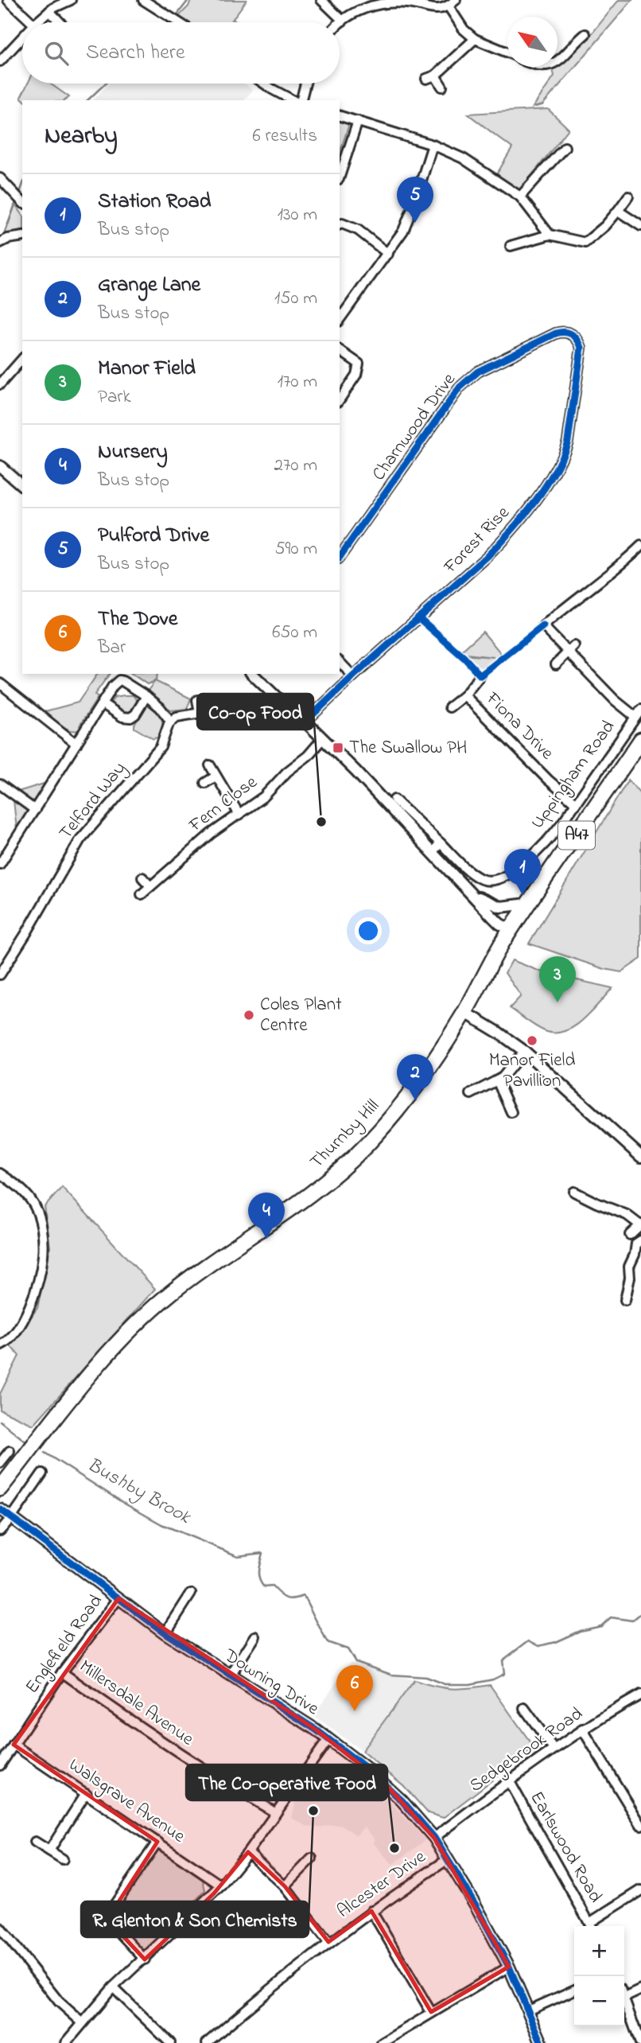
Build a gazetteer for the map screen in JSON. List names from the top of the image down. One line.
{"streets":{"highway":["A47","Thurnby Hill"],"street":["Charnwood Drive","Forest Rise","Fiona Drive","Uppingham Road","Telford Way","Fern Close","Englefield Road","Downing Drive","Millersdale Avenue","Sedgebrook Road","Walsgrave Avenue","Earlswood Road","Alcester Drive"]},"crossings":[["Charnwood Drive","Forest Rise"],["Fiona Drive","Uppingham Road"],["Englefield Road","Downing Drive"],["Englefield Road","Millersdale Avenue"],["Englefield Road","Walsgrave Avenue"],["Downing Drive","Sedgebrook Road"],["Downing Drive","Alcester Drive"],["Sedgebrook Road","Earlswood Road"]],"water":["Bushby Brook"],"places":{"transit":["The Swallow PH"],"other":["Co-op Food","Coles Plant Centre","Manor Field Pavillion","R. Glenton & Son Chemists","The Co-operative Food"]},"north":"top left","page":{"search":"Search here","heading":["Nearby","6 results"],"list":[{"mark":"1","name":"Station Road","note":"Bus stop","value":"130 m"},{"mark":"2","name":"Grange Lane","note":"Bus stop","value":"150 m"},{"mark":"3","name":"Manor Field","note":"Park","value":"170 m"},{"mark":"4","name":"Nursery","note":"Bus stop","value":"270 m"},{"mark":"5","name":"Pulford Drive","note":"Bus stop","value":"590 m"},{"mark":"6","name":"The Dove","note":"Bar","value":"650 m"}],"pins":["5","1","3","2","4","6"],"map_buttons":["+","−"]}}
